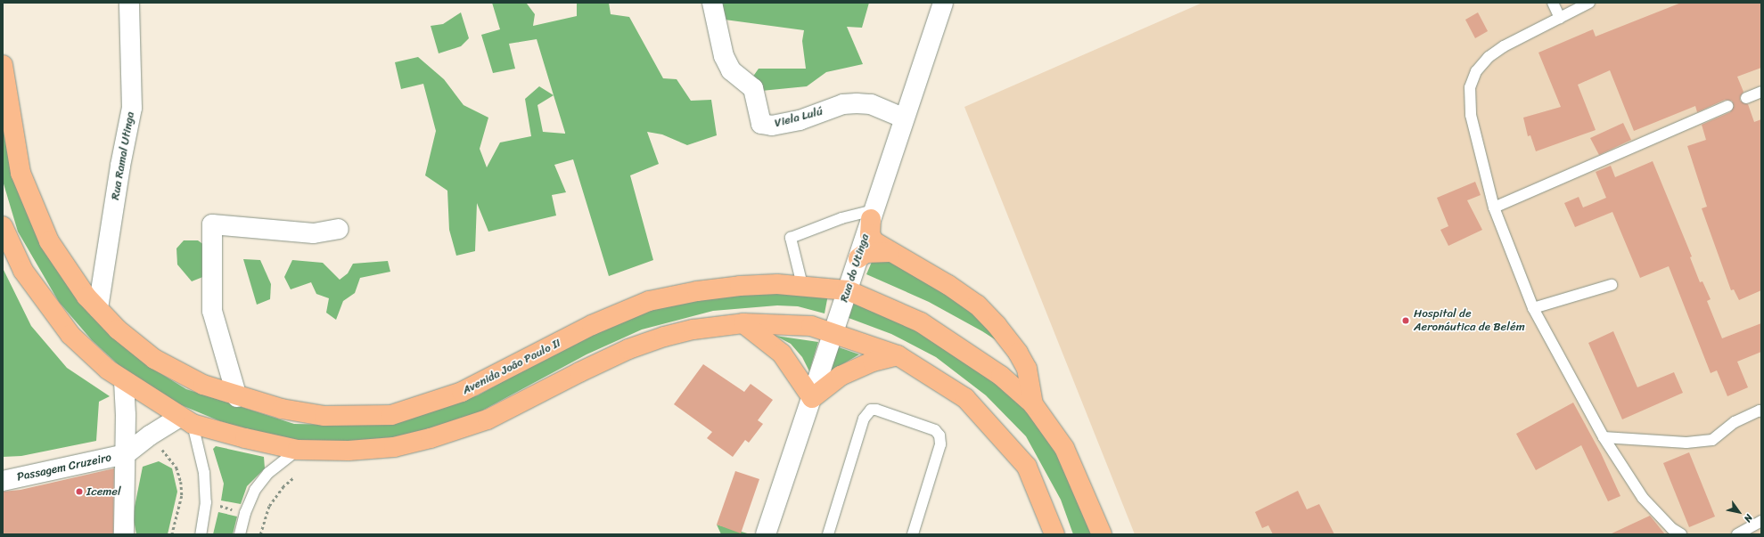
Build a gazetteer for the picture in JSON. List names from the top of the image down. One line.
{"streets":{"main road":["Avenida João Paulo II"],"street":["Viela Lulú","Rua Ramal Utinga","Rua do Utinga","Passagem Cruzeiro"]},"crossings":[["Viela Lulú","Rua do Utinga"],["Rua Ramal Utinga","Avenida João Paulo II"],["Rua do Utinga","Avenida João Paulo II"]],"places":["Hospital de Aeronáutica de Belém","Icemel"],"north":"bottom right"}
